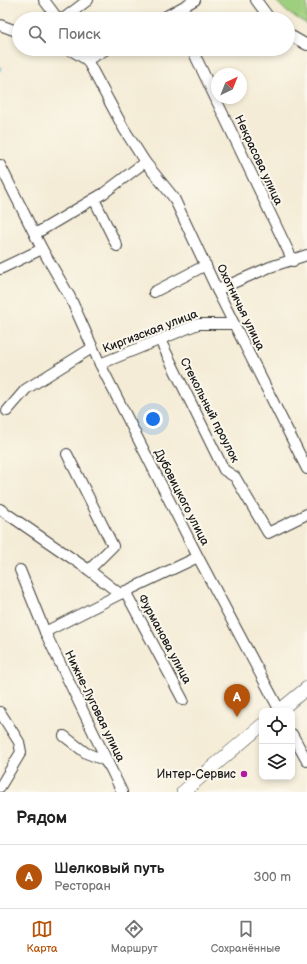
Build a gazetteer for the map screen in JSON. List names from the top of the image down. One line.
{"streets":{"street":["Некрасова улица","Охотничья улица","Киргизская улица","Стекольный проулок","Дубовицкого улица","Фурманова улица","Нижне-Луговая улица"]},"crossings":[["Охотничья улица","Киргизская улица"],["Киргизская улица","Стекольный проулок"],["Киргизская улица","Дубовицкого улица"],["Дубовицкого улица","Фурманова улица"],["Фурманова улица","Нижне-Луговая улица"]],"places":["Интер-Сервис"],"north":"top right","page":{"search":"Поиск","pins":"A","heading":"Рядом","list":[{"mark":"A","name":"Шелковый путь","note":"Ресторан","value":"300 m"}],"nav":["Карта","Маршрут","Сохранённые"]}}
